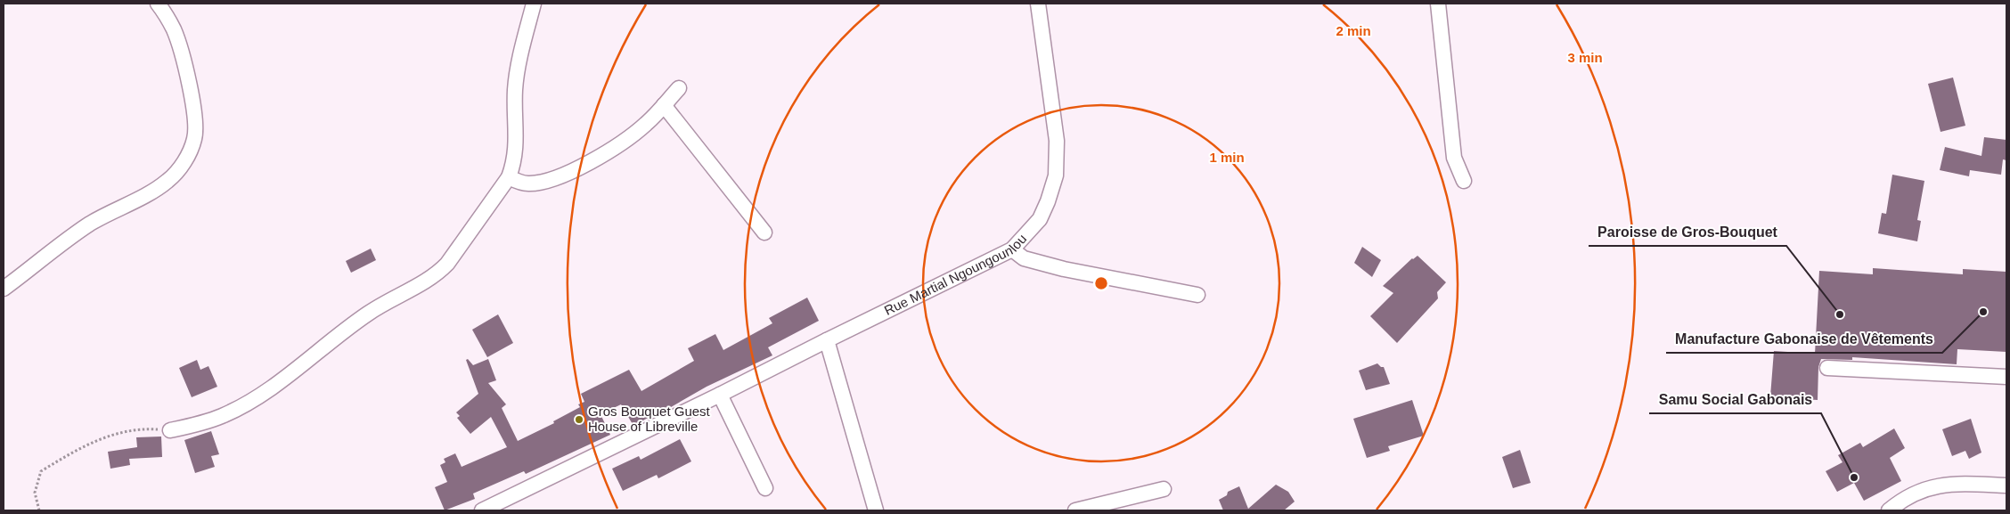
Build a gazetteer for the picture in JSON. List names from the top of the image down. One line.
{"streets":{"street":["Rue Martial Ngoungounlou"]},"places":["Manufacture Gabonaise de Vêtements","Paroisse de Gros-Bouquet","Gros Bouquet Guest House of Libreville","Samu Social Gabonais"],"rings":["2 min","3 min","1 min"]}
